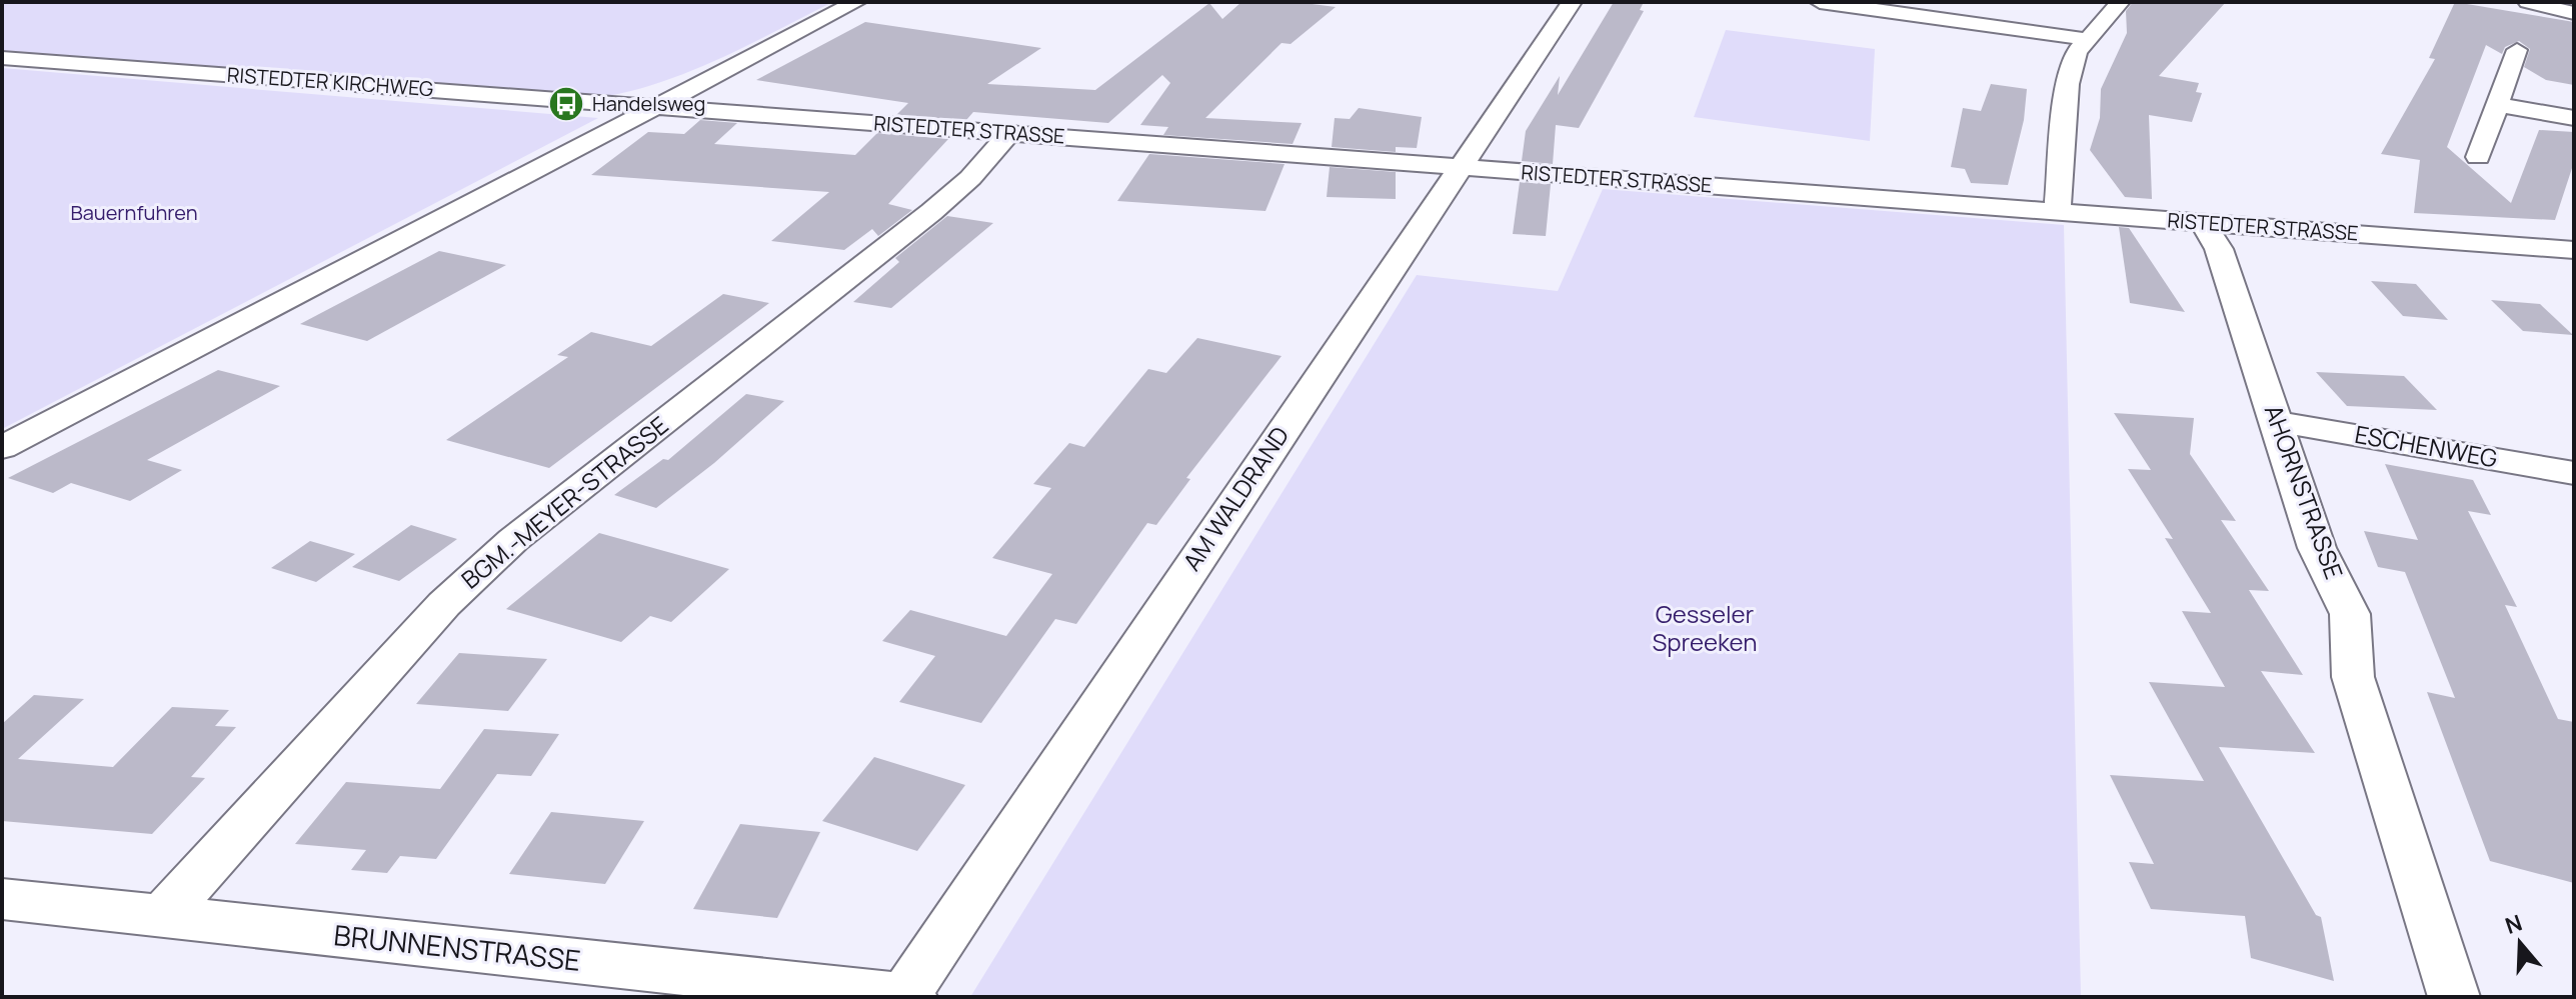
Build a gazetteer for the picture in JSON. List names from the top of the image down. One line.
{"streets":{"street":["RISTEDTER KIRCHWEG","RISTEDTER STRASSE","ESCHENWEG","AHORNSTRASSE","AM WALDRAND","BGM.-MEYER-STRASSE","BRUNNENSTRASSE"]},"crossings":[["RISTEDTER KIRCHWEG","RISTEDTER STRASSE"],["RISTEDTER STRASSE","AHORNSTRASSE"],["RISTEDTER STRASSE","AM WALDRAND"],["RISTEDTER STRASSE","BGM.-MEYER-STRASSE"],["ESCHENWEG","AHORNSTRASSE"],["AM WALDRAND","BRUNNENSTRASSE"],["BGM.-MEYER-STRASSE","BRUNNENSTRASSE"]],"parks":["Bauernfuhren","Gesseler Spreeken"],"places":{"bus stop":["Handelsweg"]},"north":"top"}
